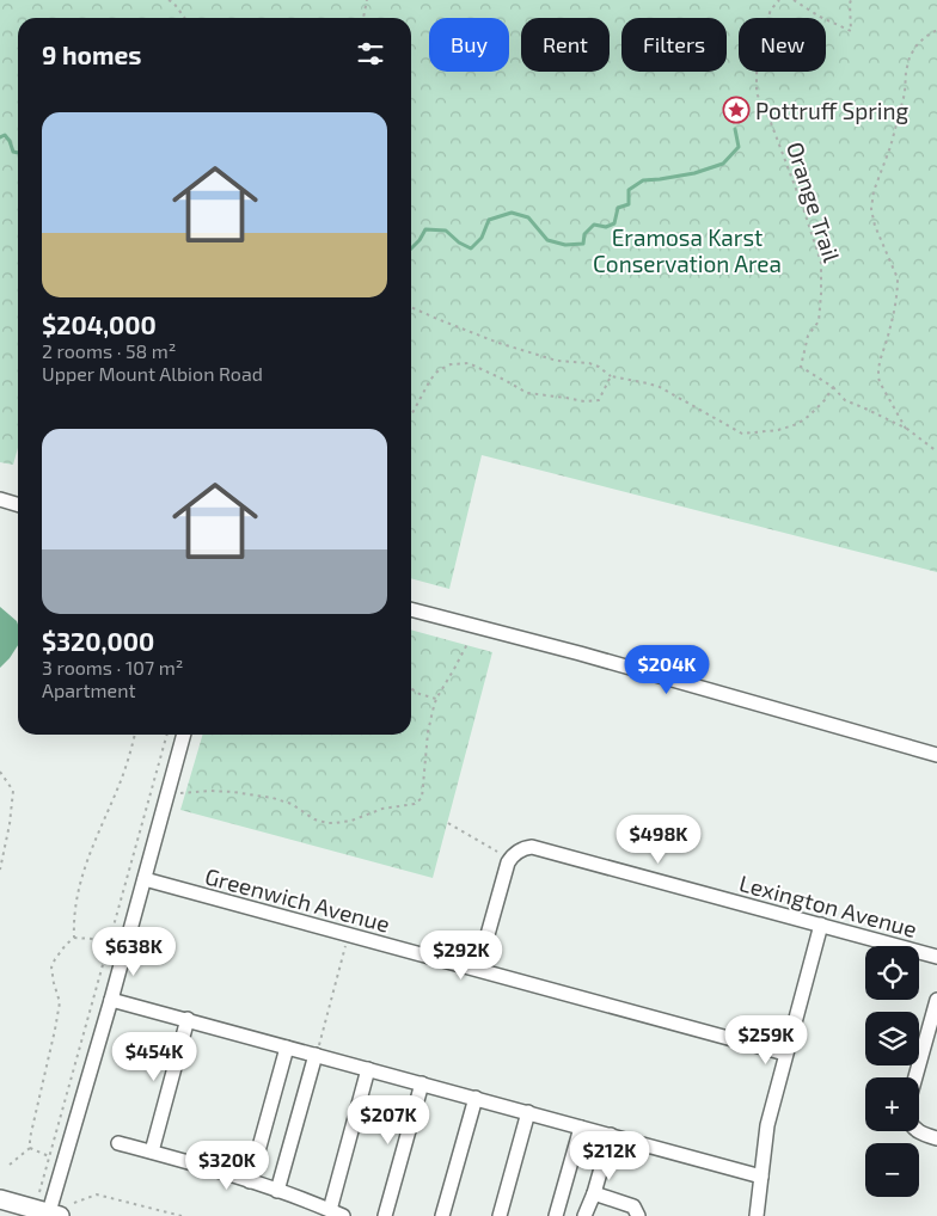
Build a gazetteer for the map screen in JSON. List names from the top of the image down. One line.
{"streets":{"street":["Greenwich Avenue","Lexington Avenue"],"path":["Orange Trail"]},"crossings":[["Greenwich Avenue","Lexington Avenue"]],"parks":["Eramosa Karst Conservation Area"],"places":{"place":["Pottruff Spring"]},"page":{"chip":["Buy","Rent","Filters","New"],"heading":"9 homes","list":[{"name":"$204,000","note":"2 rooms · 58 m² · Upper Mount Albion Road"},{"name":"$320,000","note":"3 rooms · 107 m² · Apartment"}],"price":["$204K","$498K","$638K","$292K","$259K","$454K","$207K","$212K","$320K"],"map_buttons":["+","−"]}}
